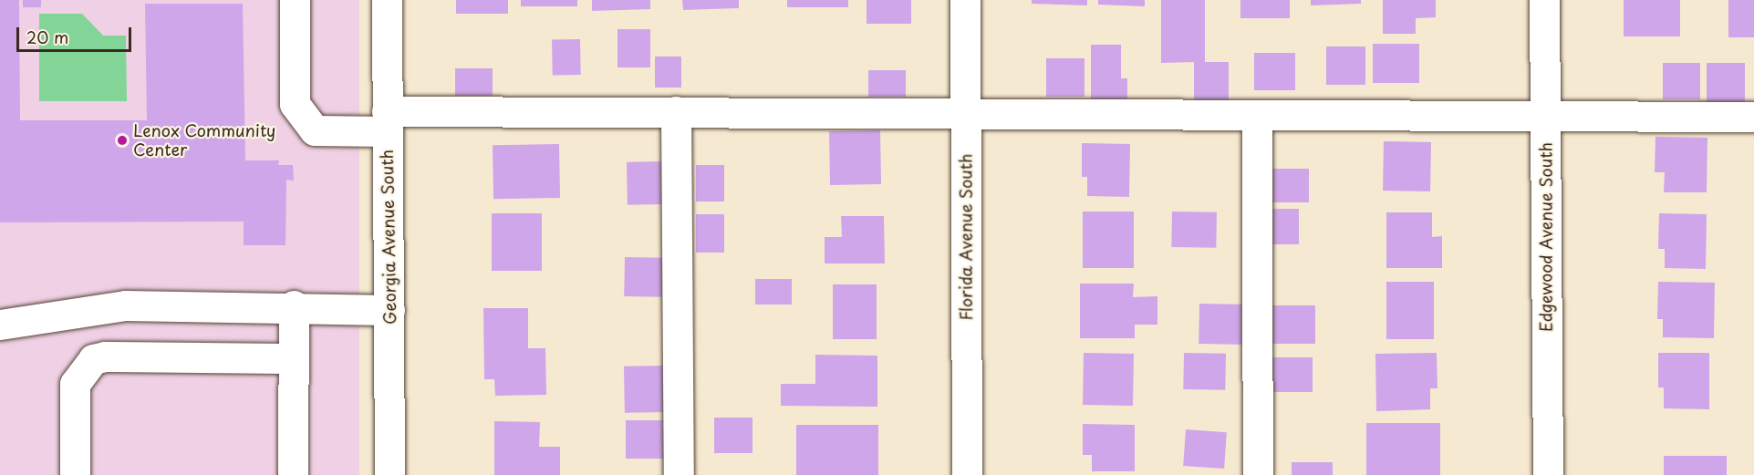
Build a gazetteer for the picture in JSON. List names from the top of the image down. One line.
{"streets":{"street":["Georgia Avenue South","Florida Avenue South","Edgewood Avenue South"]},"places":["Lenox Community Center"],"scale_bar":"20 m"}
